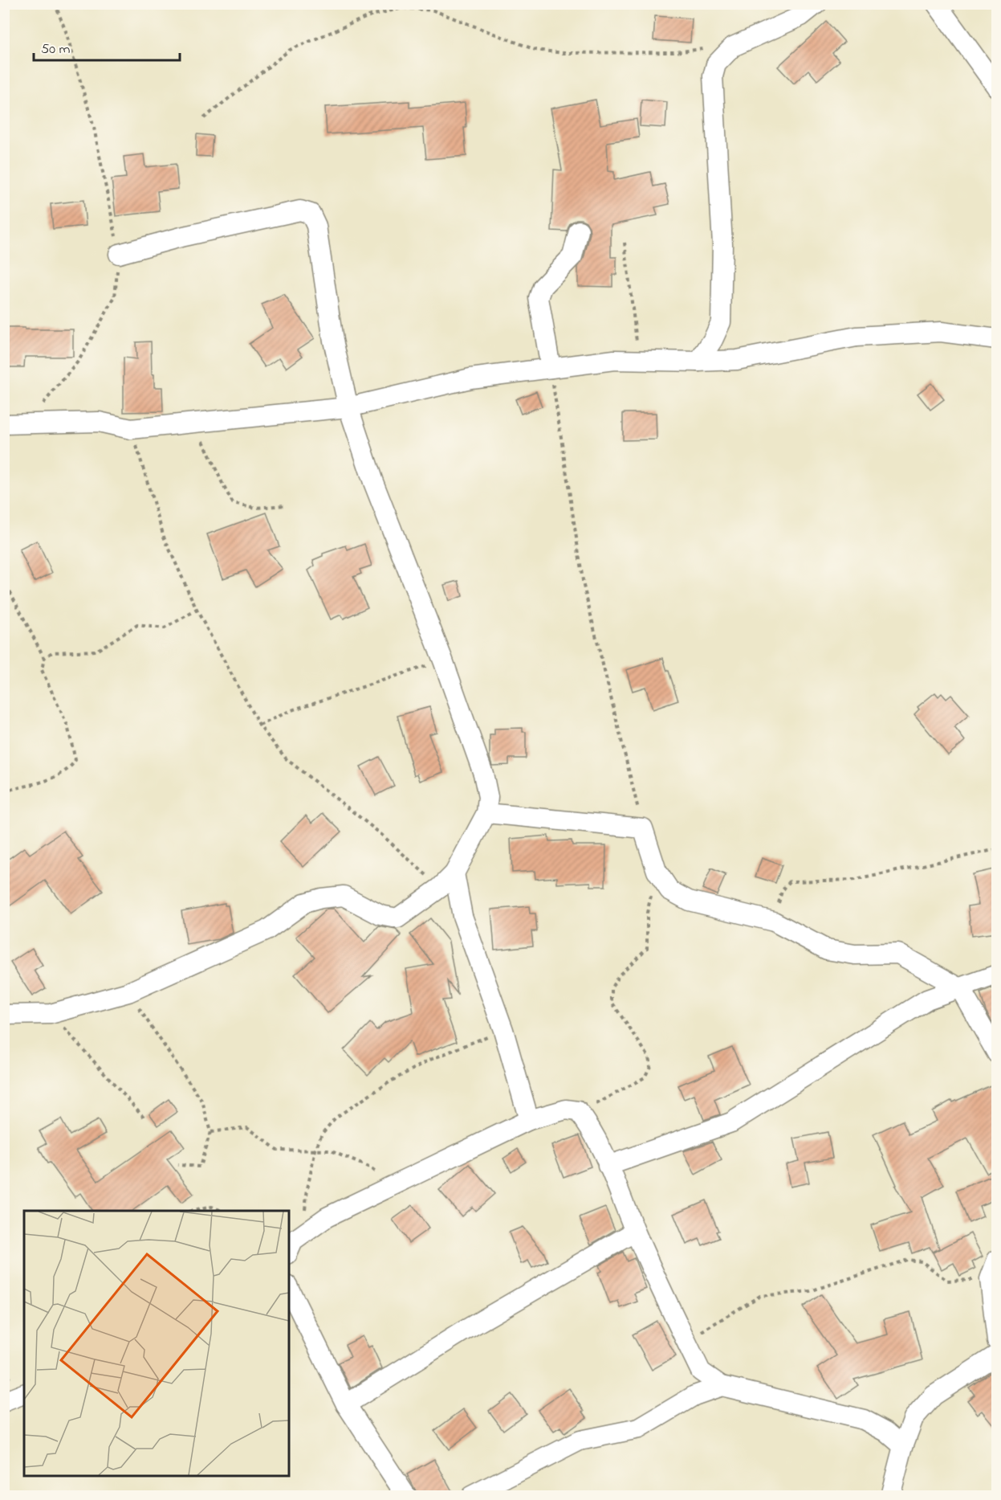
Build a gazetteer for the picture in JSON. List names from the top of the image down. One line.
{"scale_bar":"50 m"}
